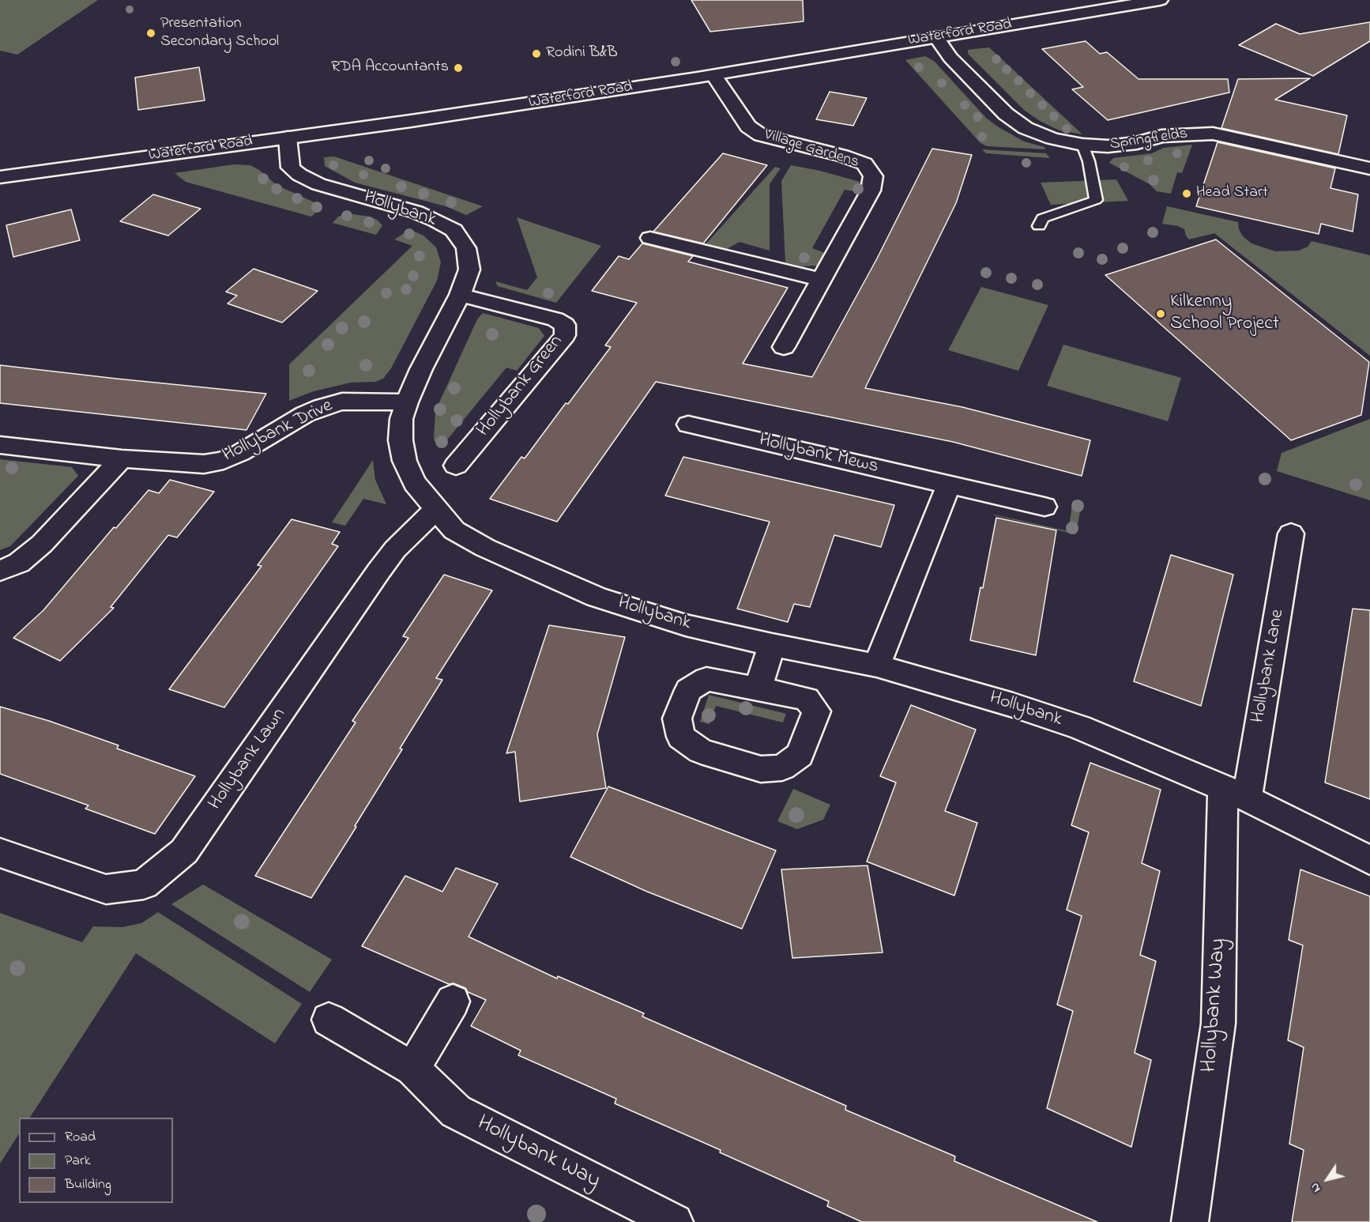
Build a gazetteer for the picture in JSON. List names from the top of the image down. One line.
{"streets":{"street":["Waterford Road","Springfields","Village Gardens","Hollybank","Hollybank Green","Hollybank Drive","Hollybank Mews","Hollybank Lane","Hollybank Lawn","Hollybank Way"]},"crossings":[["Waterford Road","Springfields"],["Waterford Road","Village Gardens"],["Waterford Road","Hollybank"],["Hollybank","Hollybank Green"],["Hollybank","Hollybank Drive"],["Hollybank","Hollybank Lane"],["Hollybank","Hollybank Lawn"],["Hollybank","Hollybank Way"],["Hollybank Lane","Hollybank Way"]],"places":["Presentation Secondary School","Rodini B&B","RDA Accountants","Head Start","Kilkenny School Project"],"legend":["Road","Park","Building"],"north":"bottom left"}
